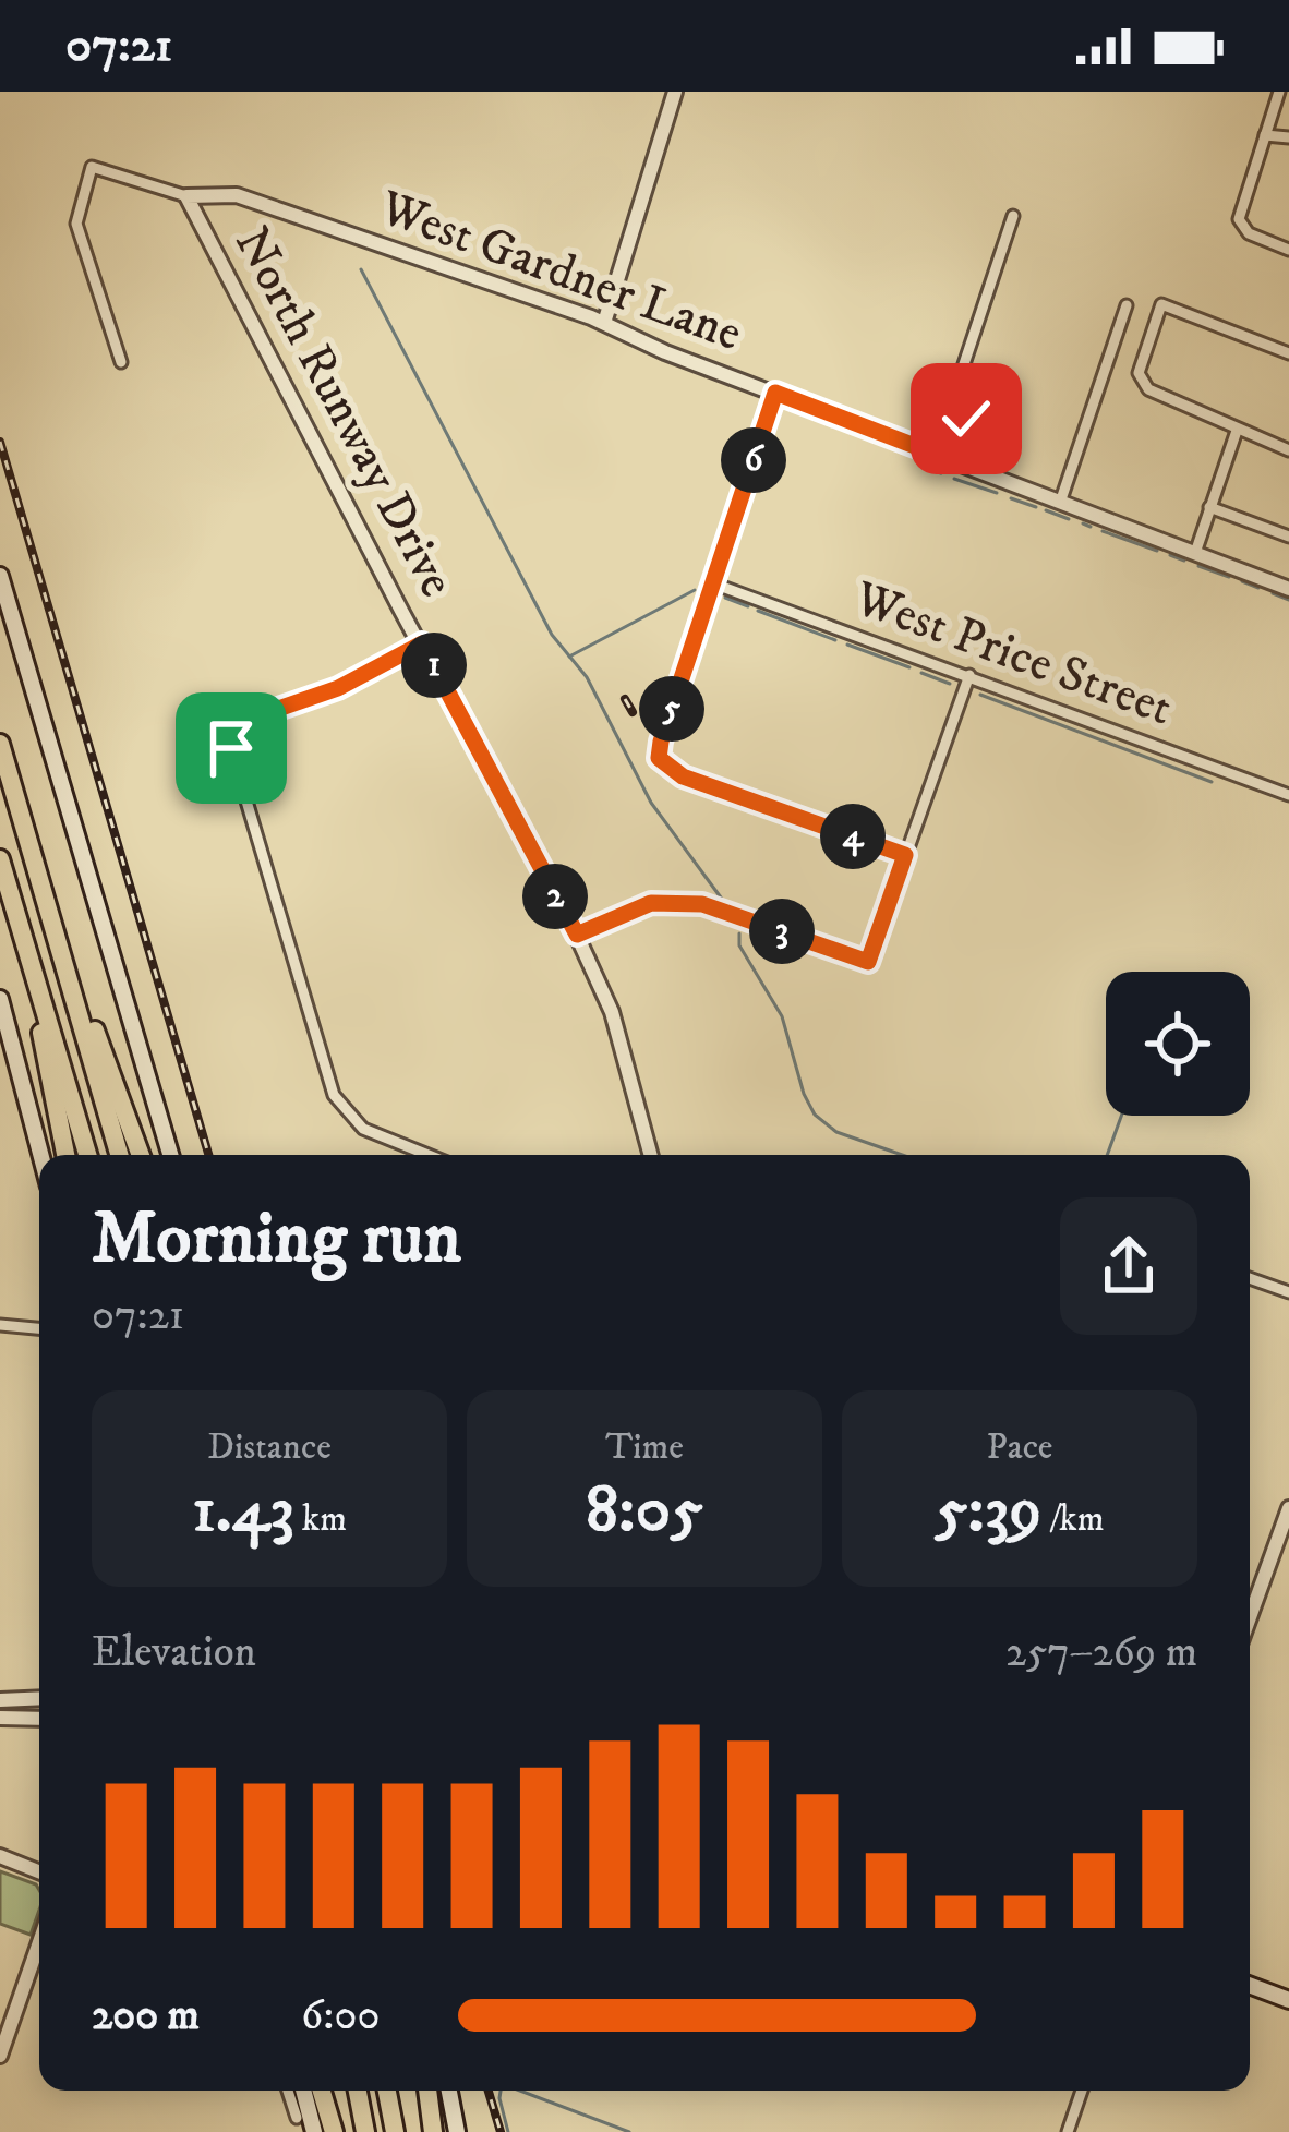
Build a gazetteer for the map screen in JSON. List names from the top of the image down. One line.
{"streets":{"street":["West Gardner Lane","North Runway Drive","West Price Street"]},"crossings":[["West Gardner Lane","North Runway Drive"]],"page":{"status":"07:21","pins":["6","1","5","4","2","3"],"heading":["Morning run","07:21"],"stats":[["Distance","1.43 km"],["Time","8:05"],["Pace","5:39 /km"]],"chart":["Elevation","257–269 m"],"list":[{"name":"200 m","note":"6:00"}]}}
